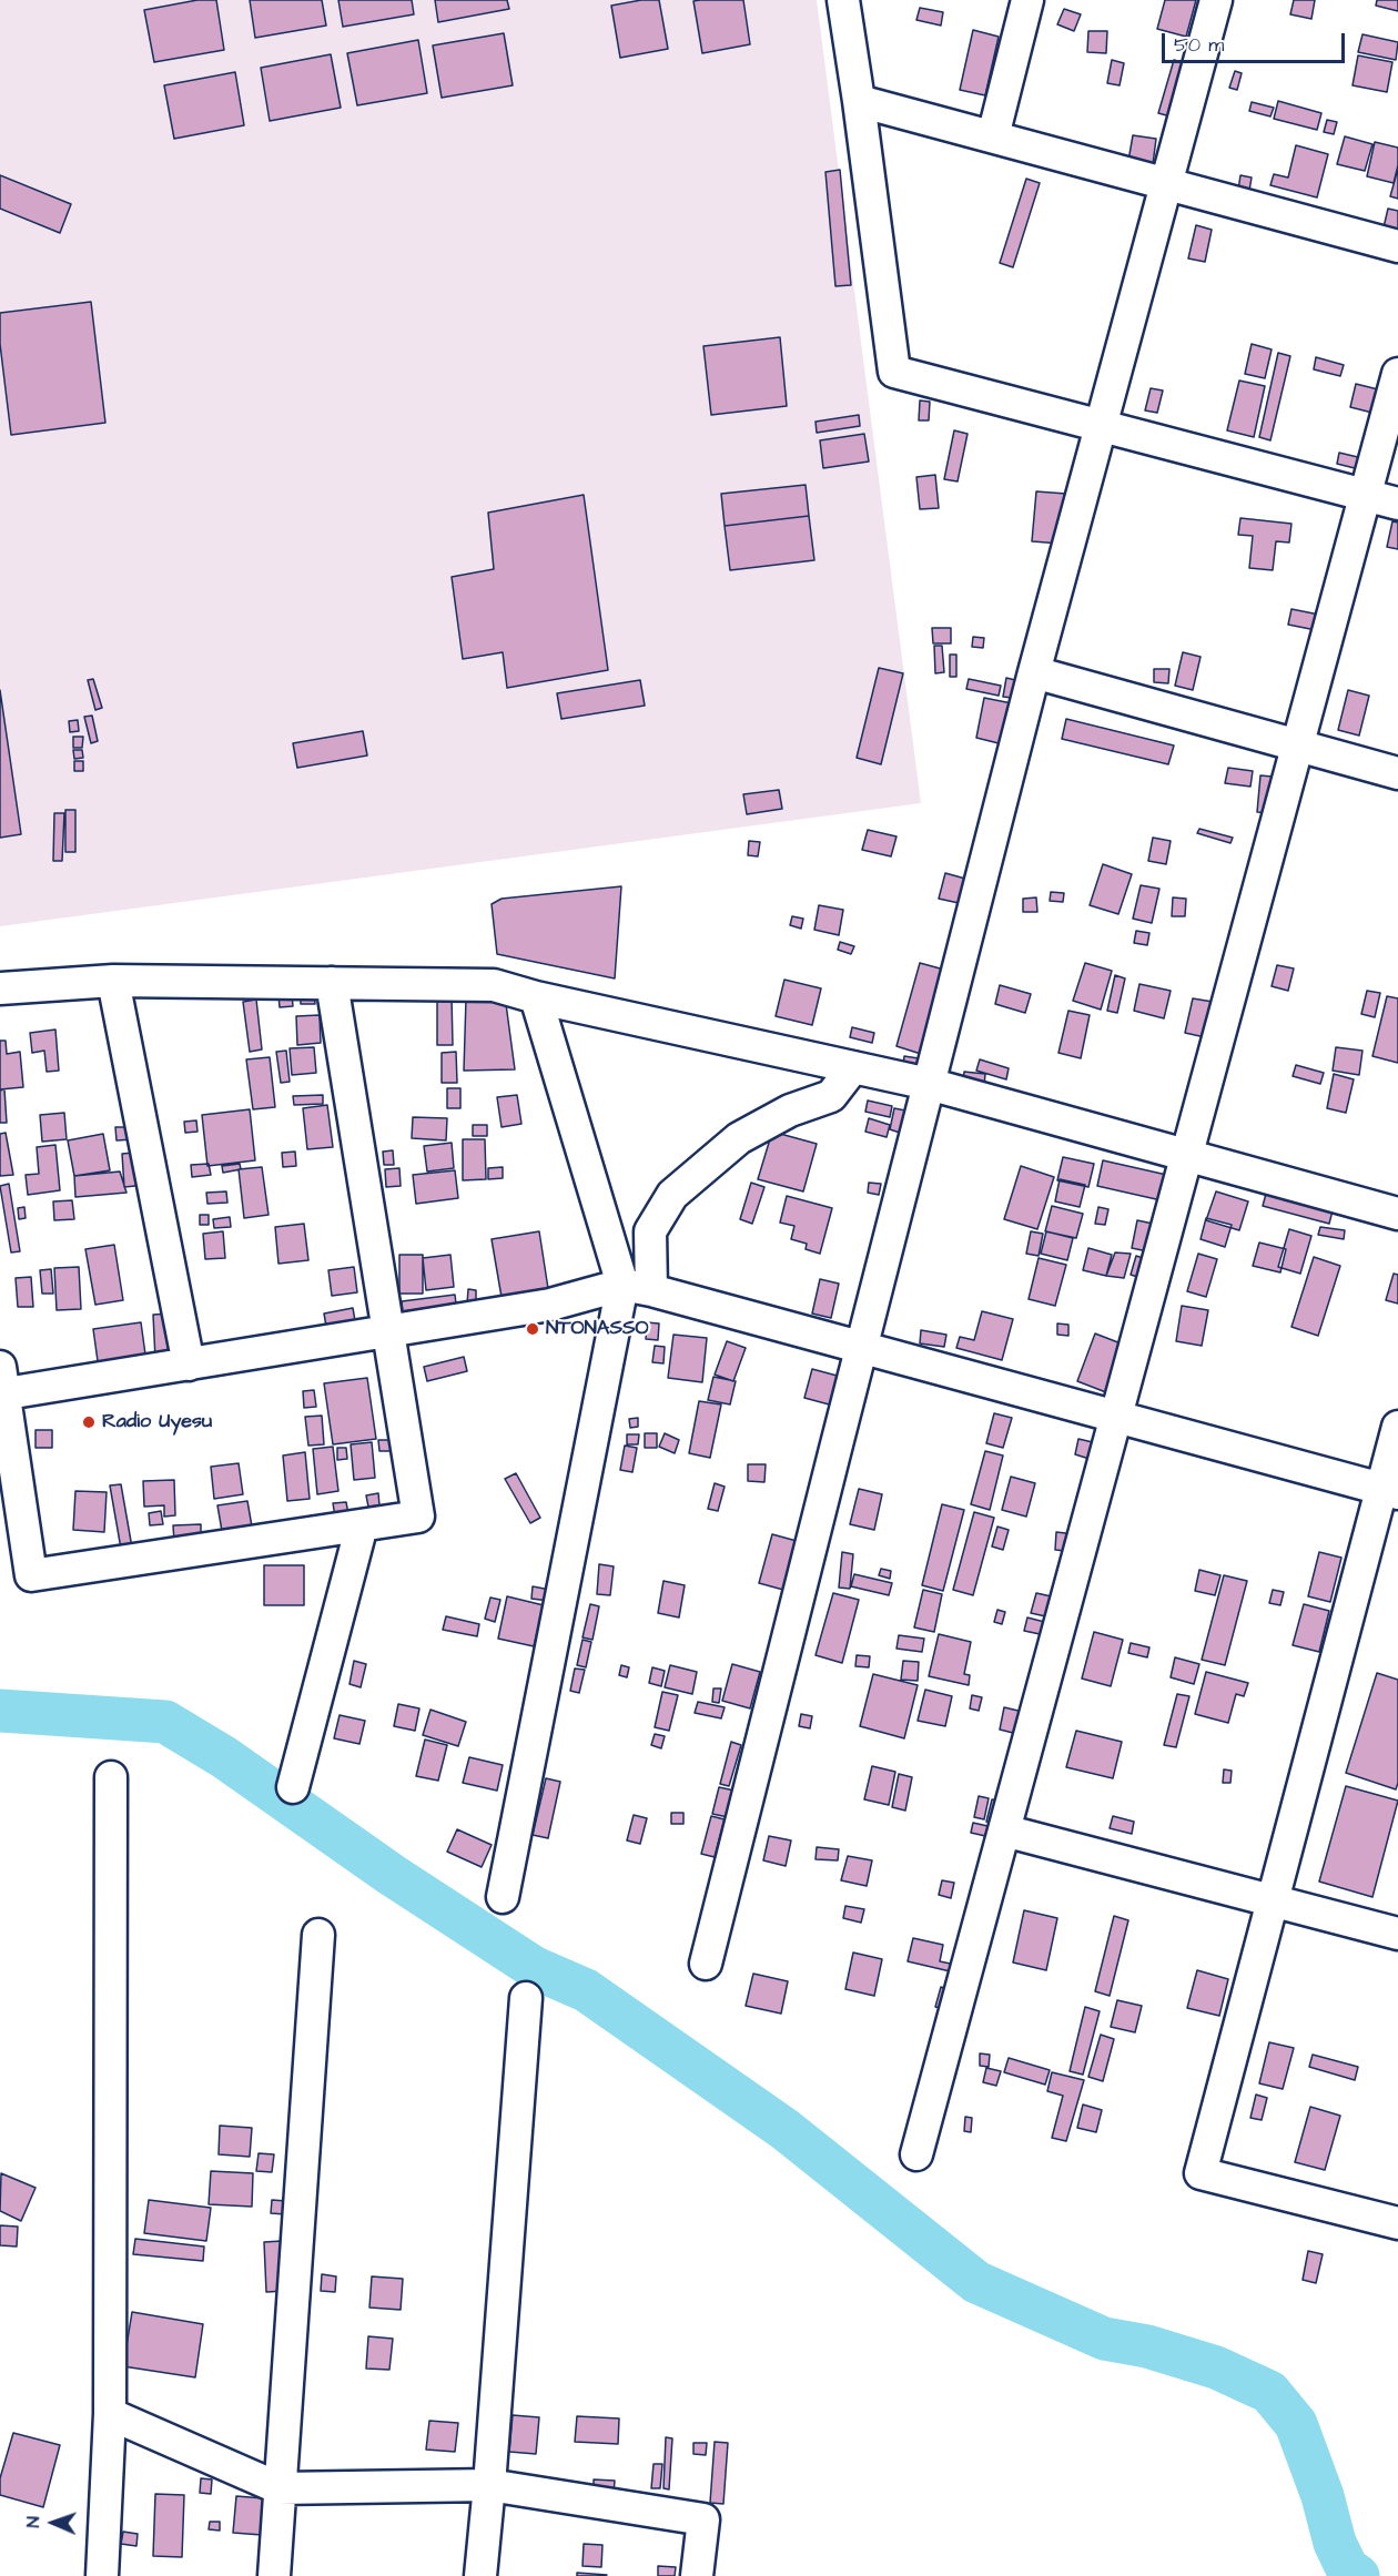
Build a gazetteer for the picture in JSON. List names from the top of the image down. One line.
{"places":["NTONASSO","Radio Uyesu"],"scale_bar":"50 m","north":"left"}
